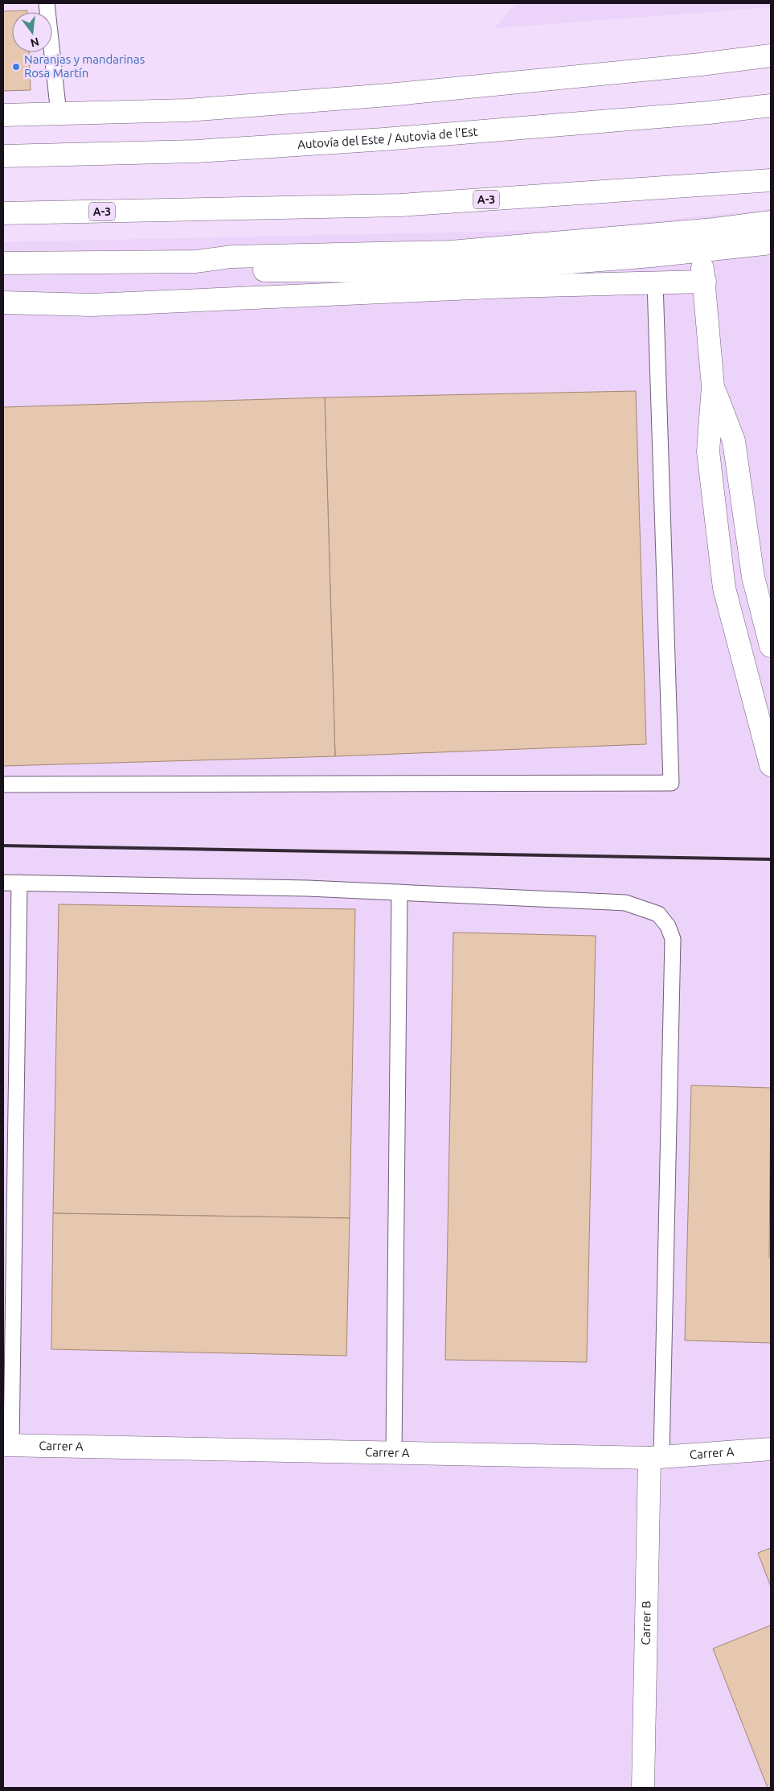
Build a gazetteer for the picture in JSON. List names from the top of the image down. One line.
{"streets":{"main road":["Autovía del Este / Autovia de l'Est","A-3","Carrer A","Carrer B"]},"crossings":[["Carrer A","Carrer B"]],"places":["Naranjas y mandarinas Rosa Martín"],"north":"bottom"}
